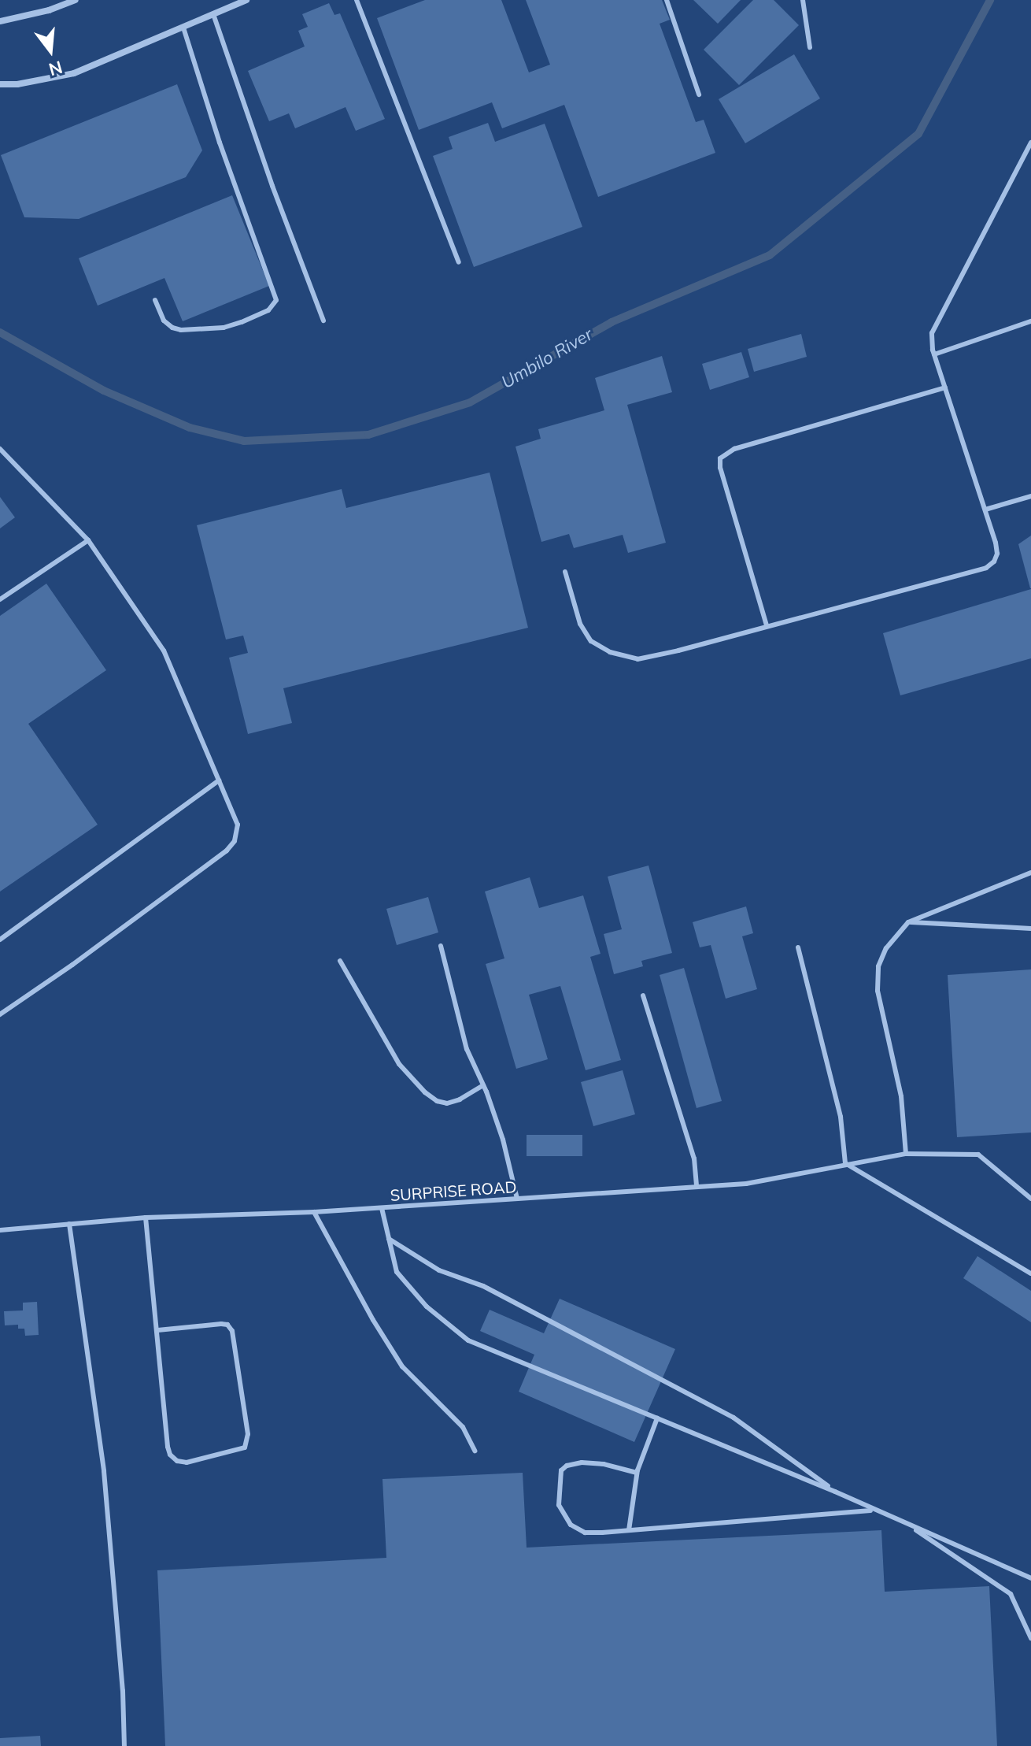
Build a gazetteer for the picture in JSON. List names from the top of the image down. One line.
{"streets":{"lane":["SURPRISE ROAD"]},"water":["Umbilo River"],"north":"bottom"}
